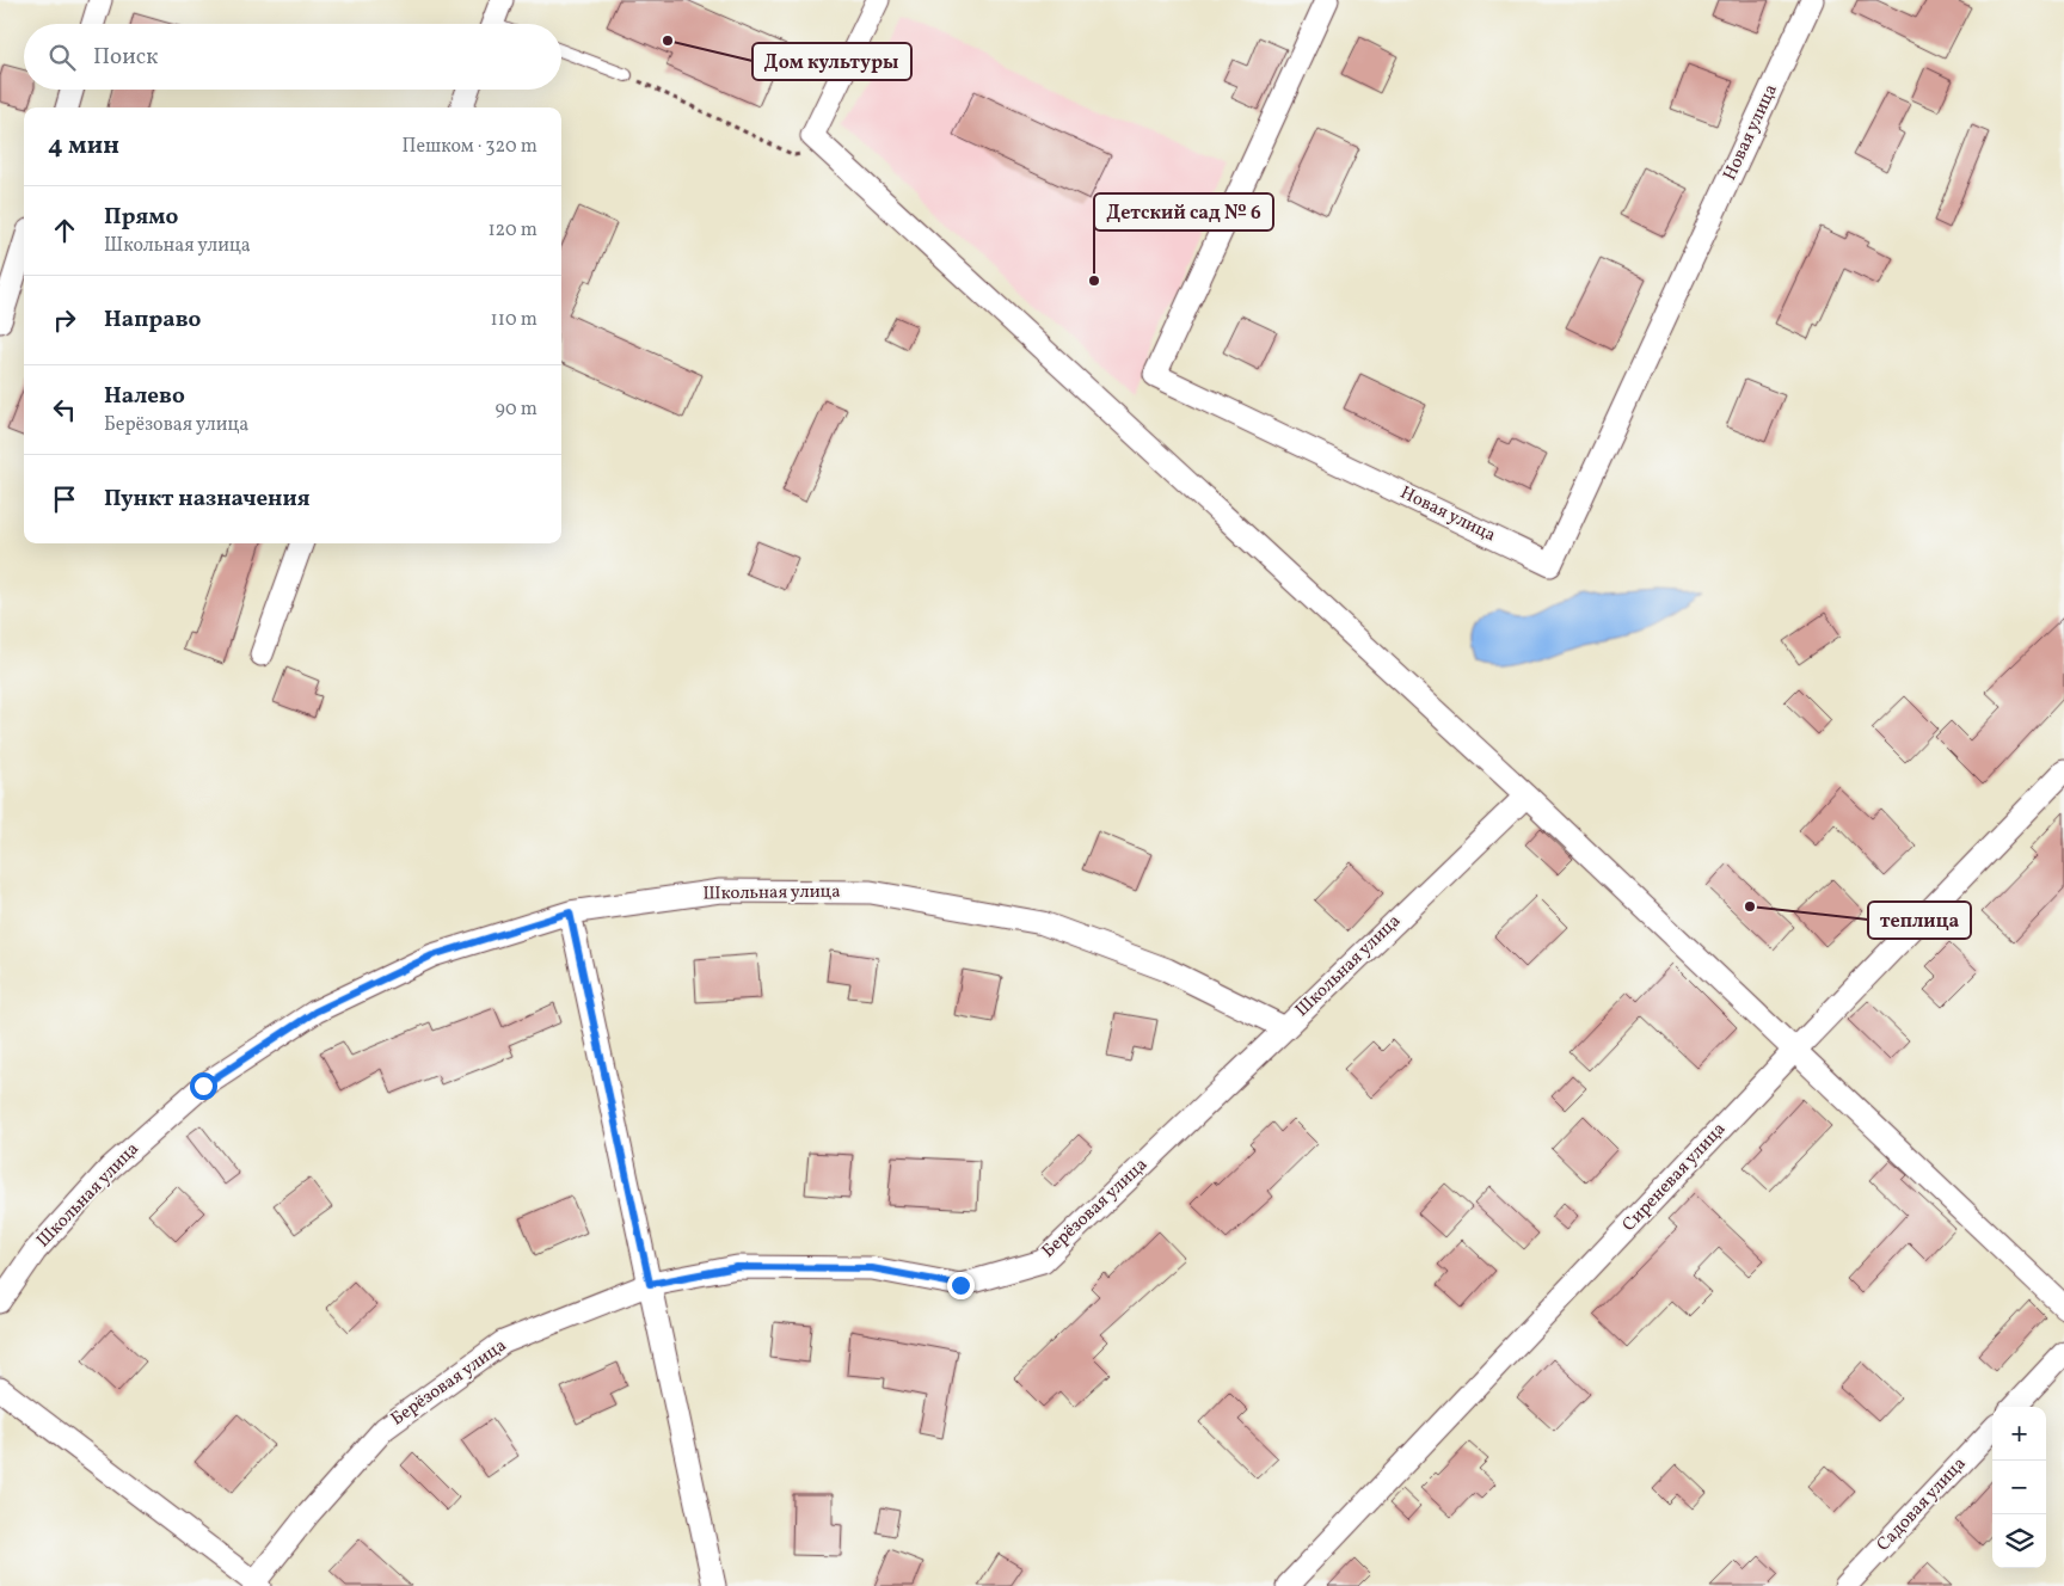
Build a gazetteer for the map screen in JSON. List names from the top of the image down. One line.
{"streets":{"street":["Новая улица","Школьная улица","Сиреневая улица","Берёзовая улица","Садовая улица"]},"crossings":[["Школьная улица","Берёзовая улица"]],"places":["Дом культуры","Детский сад № 6","теплица"],"page":{"search":"Поиск","heading":["4 мин","Пешком · 320 m"],"list":[["Прямо","Школьная улица","120 m"],["Направо","110 m"],["Налево","Берёзовая улица","90 m"],"Пункт назначения"],"map_buttons":["+","−"]}}
